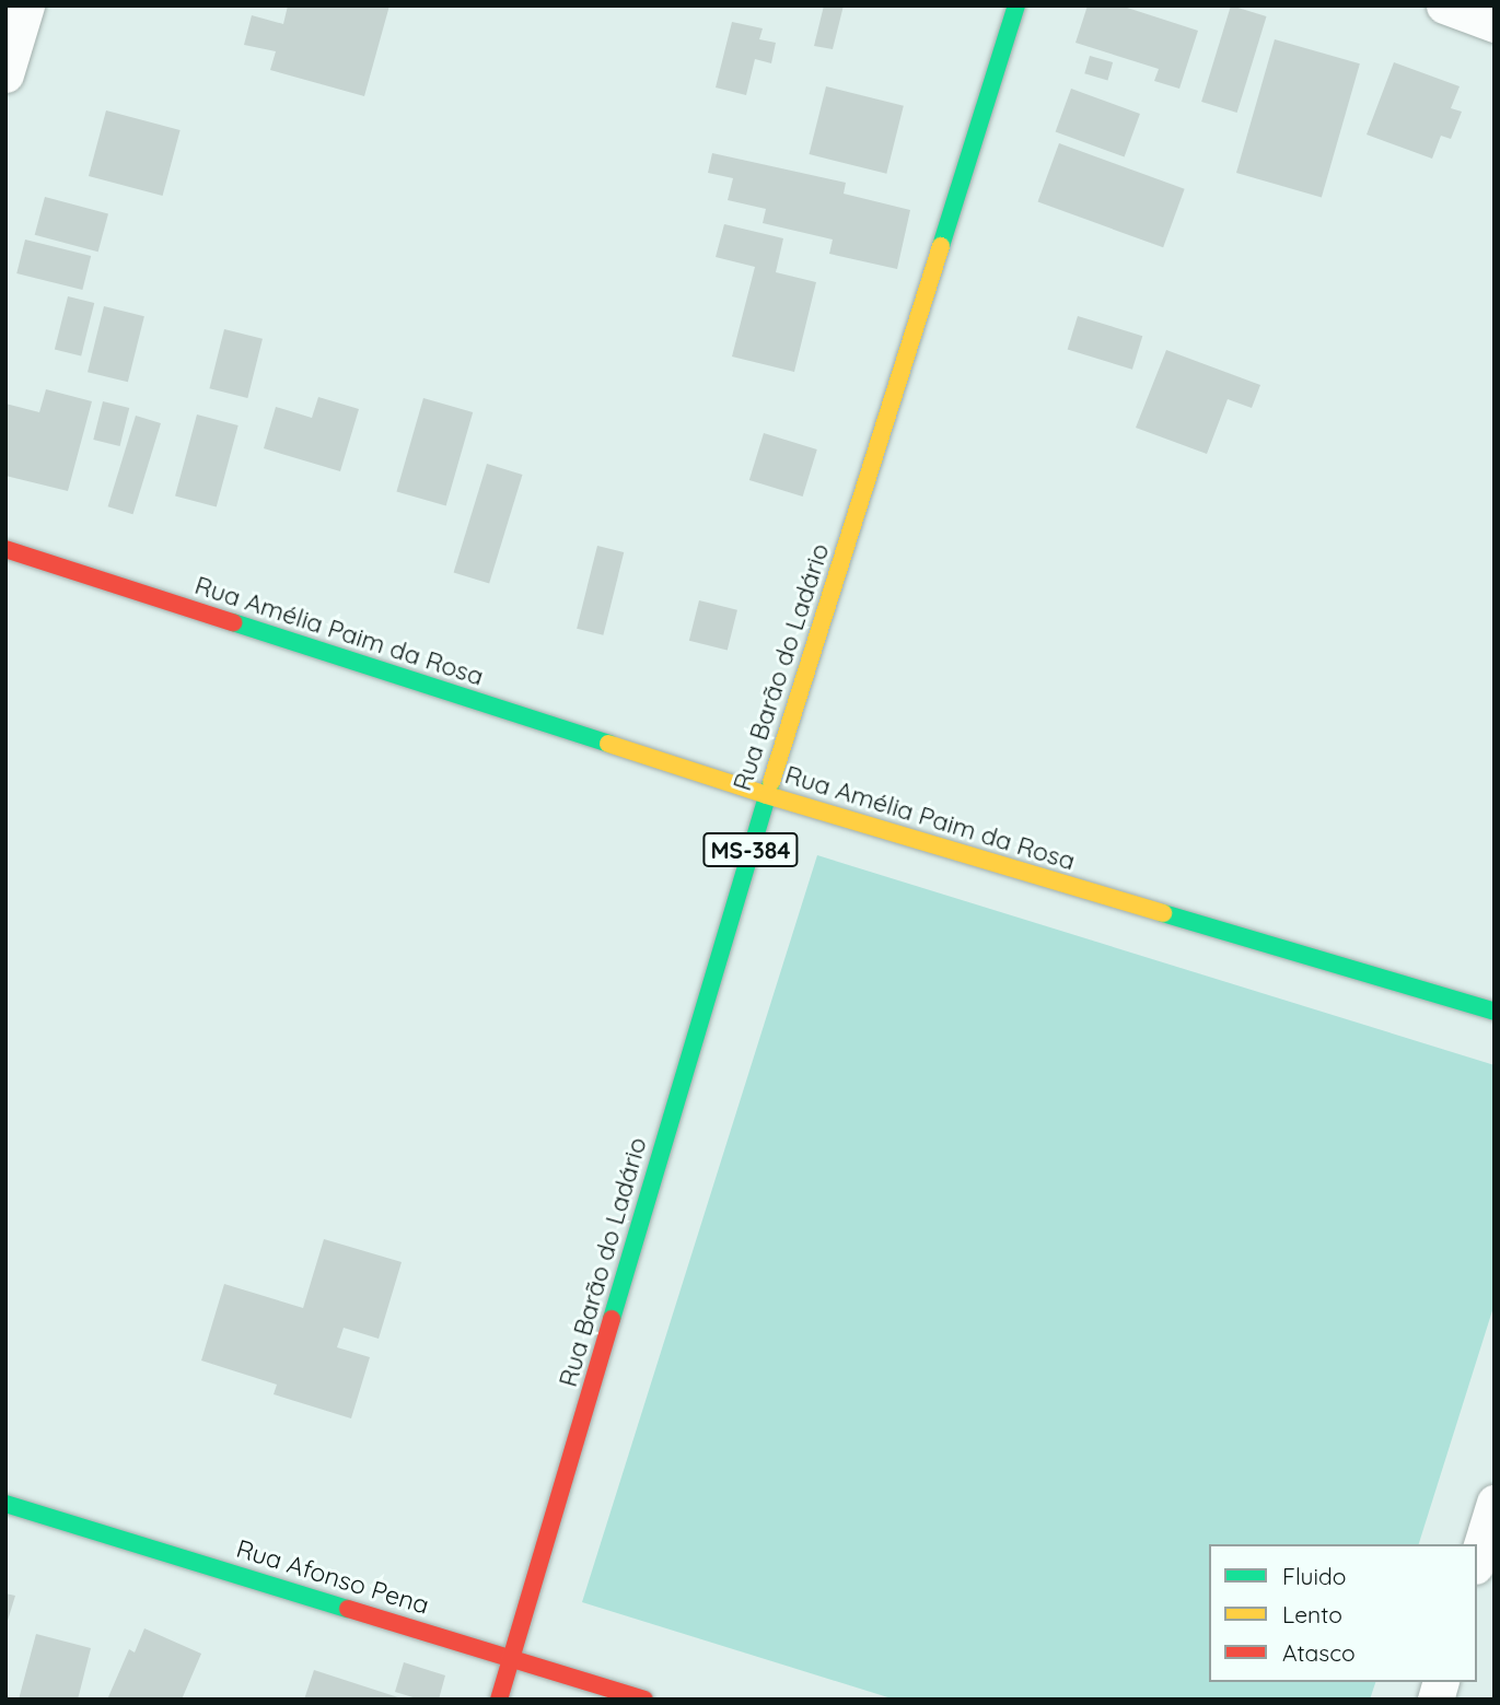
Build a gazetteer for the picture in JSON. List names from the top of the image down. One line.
{"streets":{"street":["Rua Amélia Paim da Rosa","Rua Barão do Ladário","MS-384","Rua Afonso Pena"]},"crossings":[["Rua Amélia Paim da Rosa","Rua Barão do Ladário"],["Rua Barão do Ladário","Rua Afonso Pena"]],"legend":["Fluido","Lento","Atasco"]}
